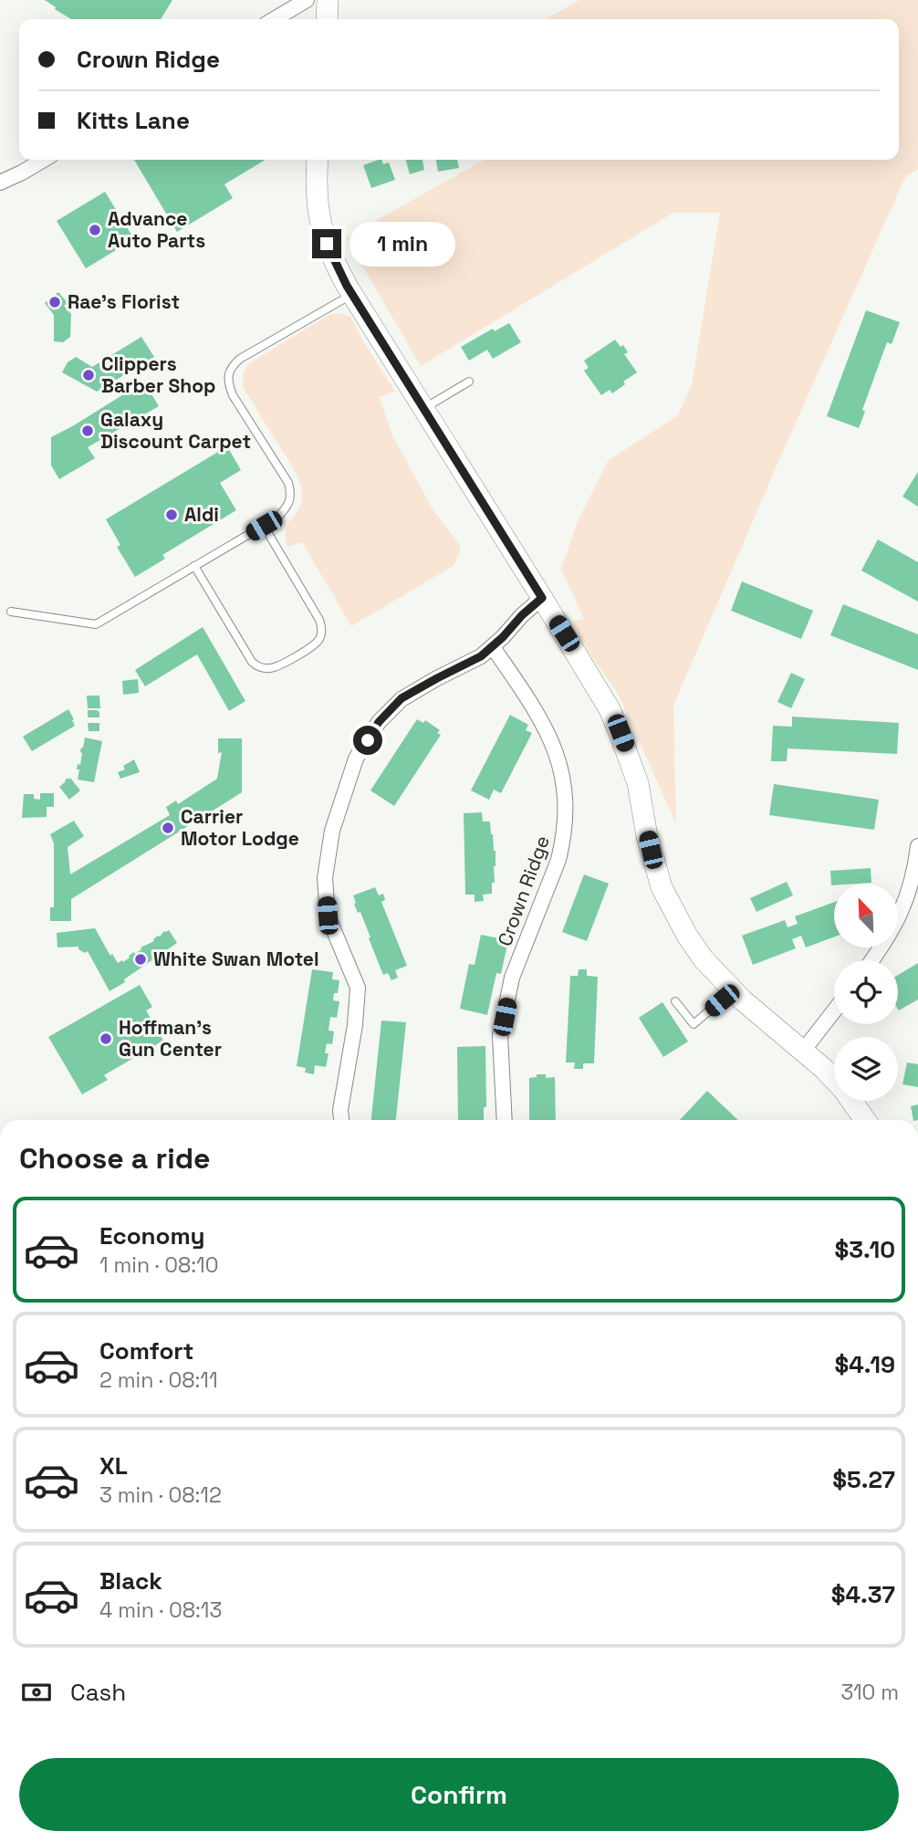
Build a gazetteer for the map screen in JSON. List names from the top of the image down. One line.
{"streets":{"street":["Crown Ridge"]},"places":["Advance Auto Parts","Rae's Florist","Clippers Barber Shop","Galaxy Discount Carpet","Aldi","Carrier Motor Lodge","White Swan Motel","Hoffman's Gun Center"],"north":"top left","page":{"banner":["Crown Ridge","Kitts Lane"],"bubble":"1 min","heading":"Choose a ride","list":[{"name":"Economy","note":"1 min · 08:10","value":"$3.10"},{"name":"Comfort","note":"2 min · 08:11","value":"$4.19"},{"name":"XL","note":"3 min · 08:12","value":"$5.27"},{"name":"Black","note":"4 min · 08:13","value":"$4.37"}],"pay":["Cash","310 m"],"buttons":"Confirm"}}
